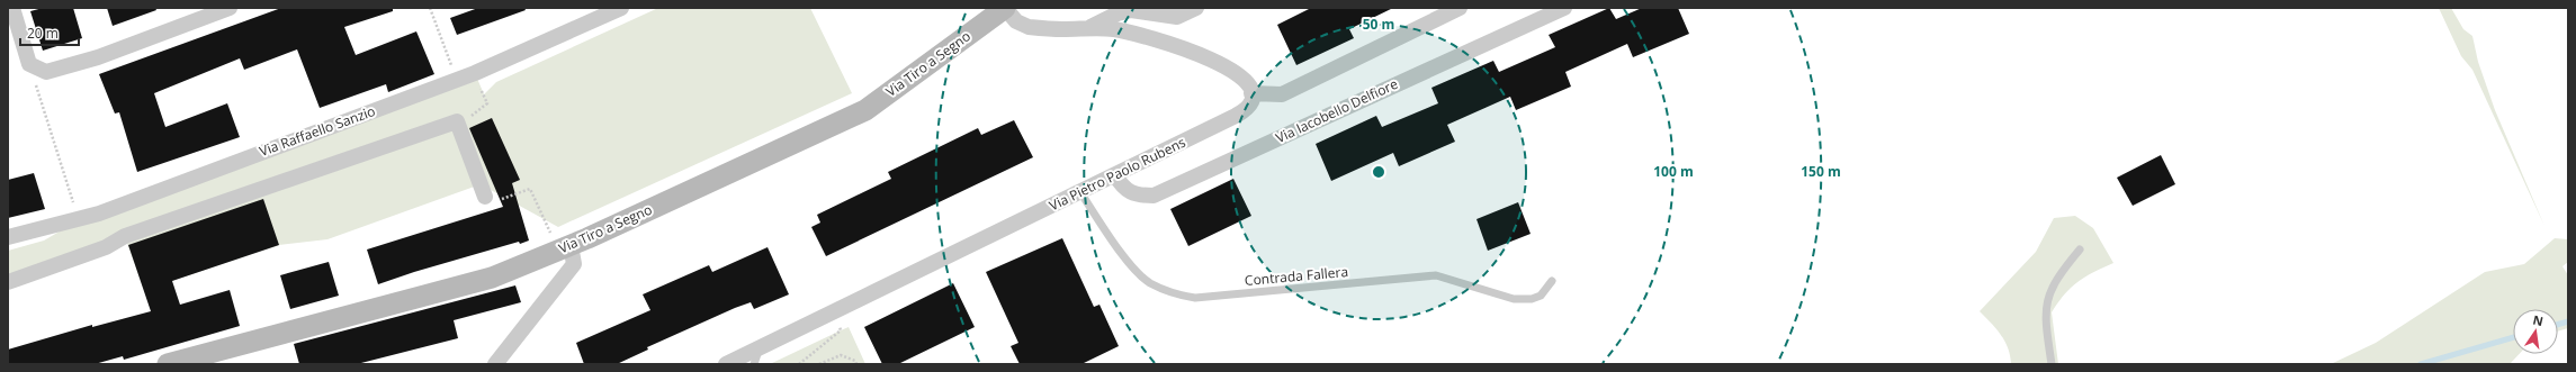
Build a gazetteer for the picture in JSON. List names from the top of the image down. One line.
{"streets":{"main road":["Via Tiro a Segno"],"street":["Via Iacobello Delfiore","Via Raffaello Sanzio","Via Pietro Paolo Rubens"],"lane":["Contrada Fallera"]},"crossings":[["Via Iacobello Delfiore","Via Pietro Paolo Rubens"],["Via Pietro Paolo Rubens","Contrada Fallera"]],"scale_bar":"20 m","north":"top","rings":["50 m","100 m","150 m"]}
